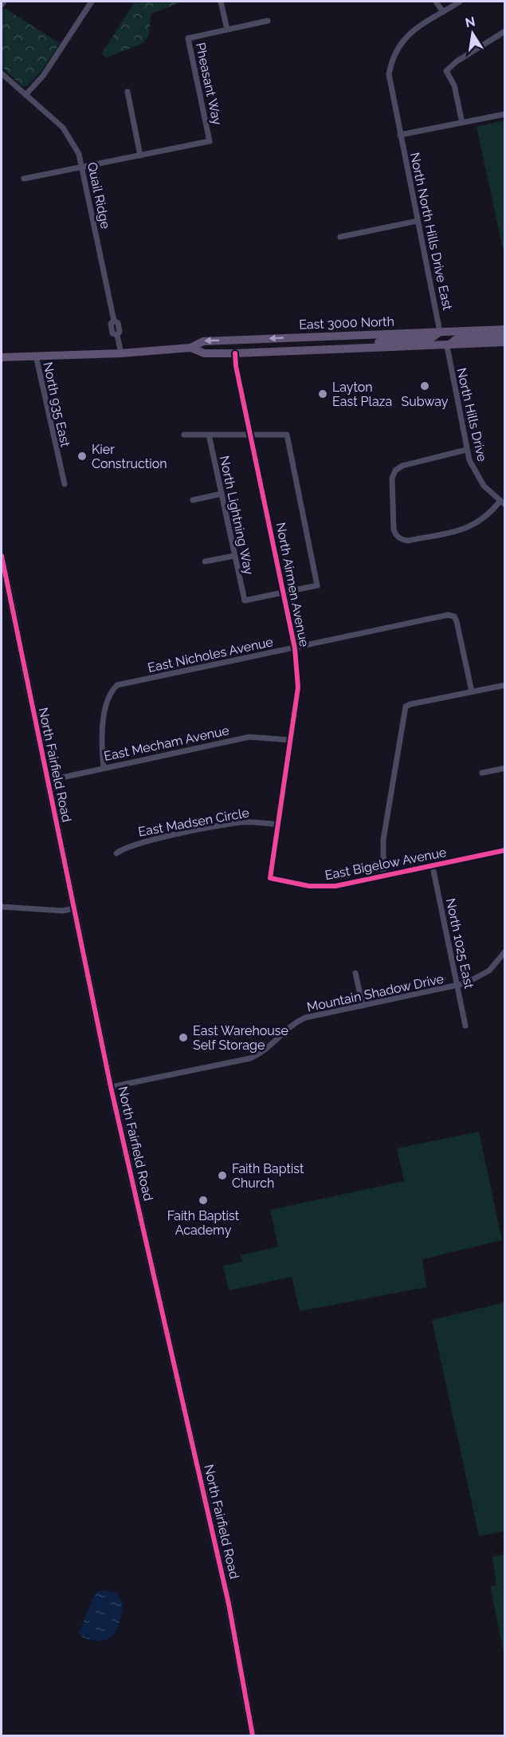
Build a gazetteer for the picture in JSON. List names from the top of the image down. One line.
{"streets":{"main road":["East 3000 North","North Fairfield Road"],"street":["Pheasant Way","Quail Ridge","North North Hills Drive East","North 935 East","North Hills Drive","North Lightning Way","North Airmen Avenue","East Nicholes Avenue","East Mecham Avenue","East Madsen Circle","East Bigelow Avenue","North 1025 East","Mountain Shadow Drive"]},"crossings":[["Pheasant Way","Quail Ridge"],["Quail Ridge","East 3000 North"],["North North Hills Drive East","East 3000 North"],["East 3000 North","North 935 East"],["East 3000 North","North Hills Drive"],["East 3000 North","North Airmen Avenue"],["North Lightning Way","North Airmen Avenue"],["North Airmen Avenue","East Nicholes Avenue"],["North Airmen Avenue","East Mecham Avenue"],["North Airmen Avenue","East Madsen Circle"],["North Airmen Avenue","East Bigelow Avenue"],["East Nicholes Avenue","East Mecham Avenue"],["East Mecham Avenue","North Fairfield Road"],["North Fairfield Road","Mountain Shadow Drive"],["East Bigelow Avenue","North 1025 East"],["North 1025 East","Mountain Shadow Drive"]],"places":["Subway","Layton East Plaza","Kier Construction","East Warehouse Self Storage","Faith Baptist Church","Faith Baptist Academy"],"north":"top"}
